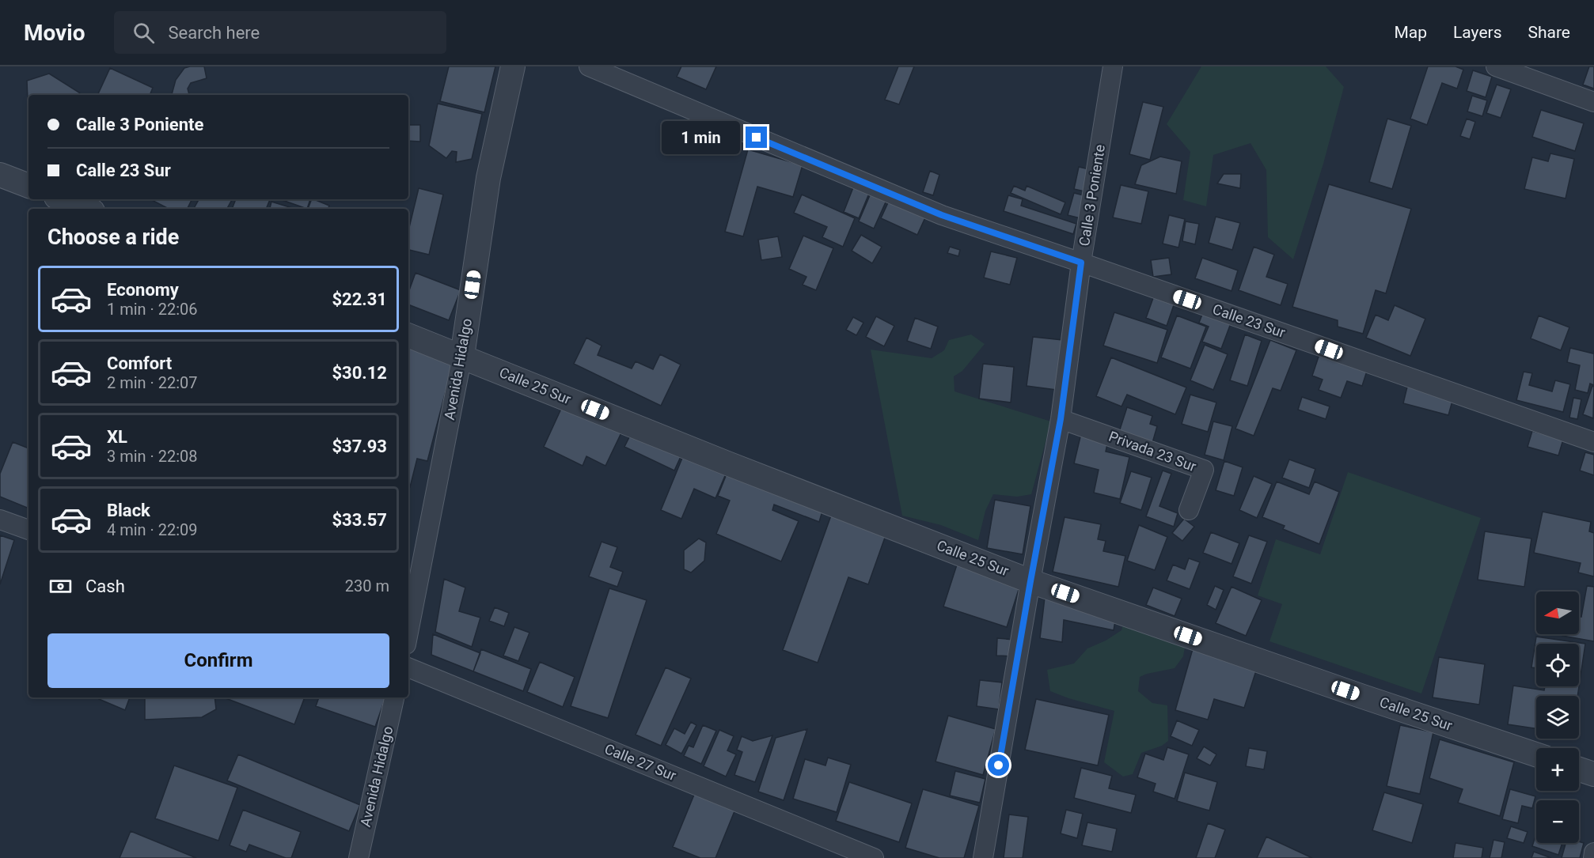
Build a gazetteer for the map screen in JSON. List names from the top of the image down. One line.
{"streets":{"street":["Calle 3 Poniente","Calle 23 Sur","Avenida Hidalgo","Calle 25 Sur","Privada 23 Sur","Calle 27 Sur"]},"crossings":[["Calle 3 Poniente","Calle 23 Sur"],["Calle 3 Poniente","Calle 25 Sur"],["Calle 3 Poniente","Privada 23 Sur"],["Avenida Hidalgo","Calle 25 Sur"]],"north":"left","page":{"header":"Movio","search":"Search here","nav":["Map","Layers","Share"],"banner":["Calle 3 Poniente","Calle 23 Sur"],"bubble":"1 min","heading":"Choose a ride","list":[{"name":"Economy","note":"1 min · 22:06","value":"$22.31"},{"name":"Comfort","note":"2 min · 22:07","value":"$30.12"},{"name":"XL","note":"3 min · 22:08","value":"$37.93"},{"name":"Black","note":"4 min · 22:09","value":"$33.57"}],"pay":["Cash","230 m"],"map_buttons":["+","−"],"buttons":"Confirm"}}
